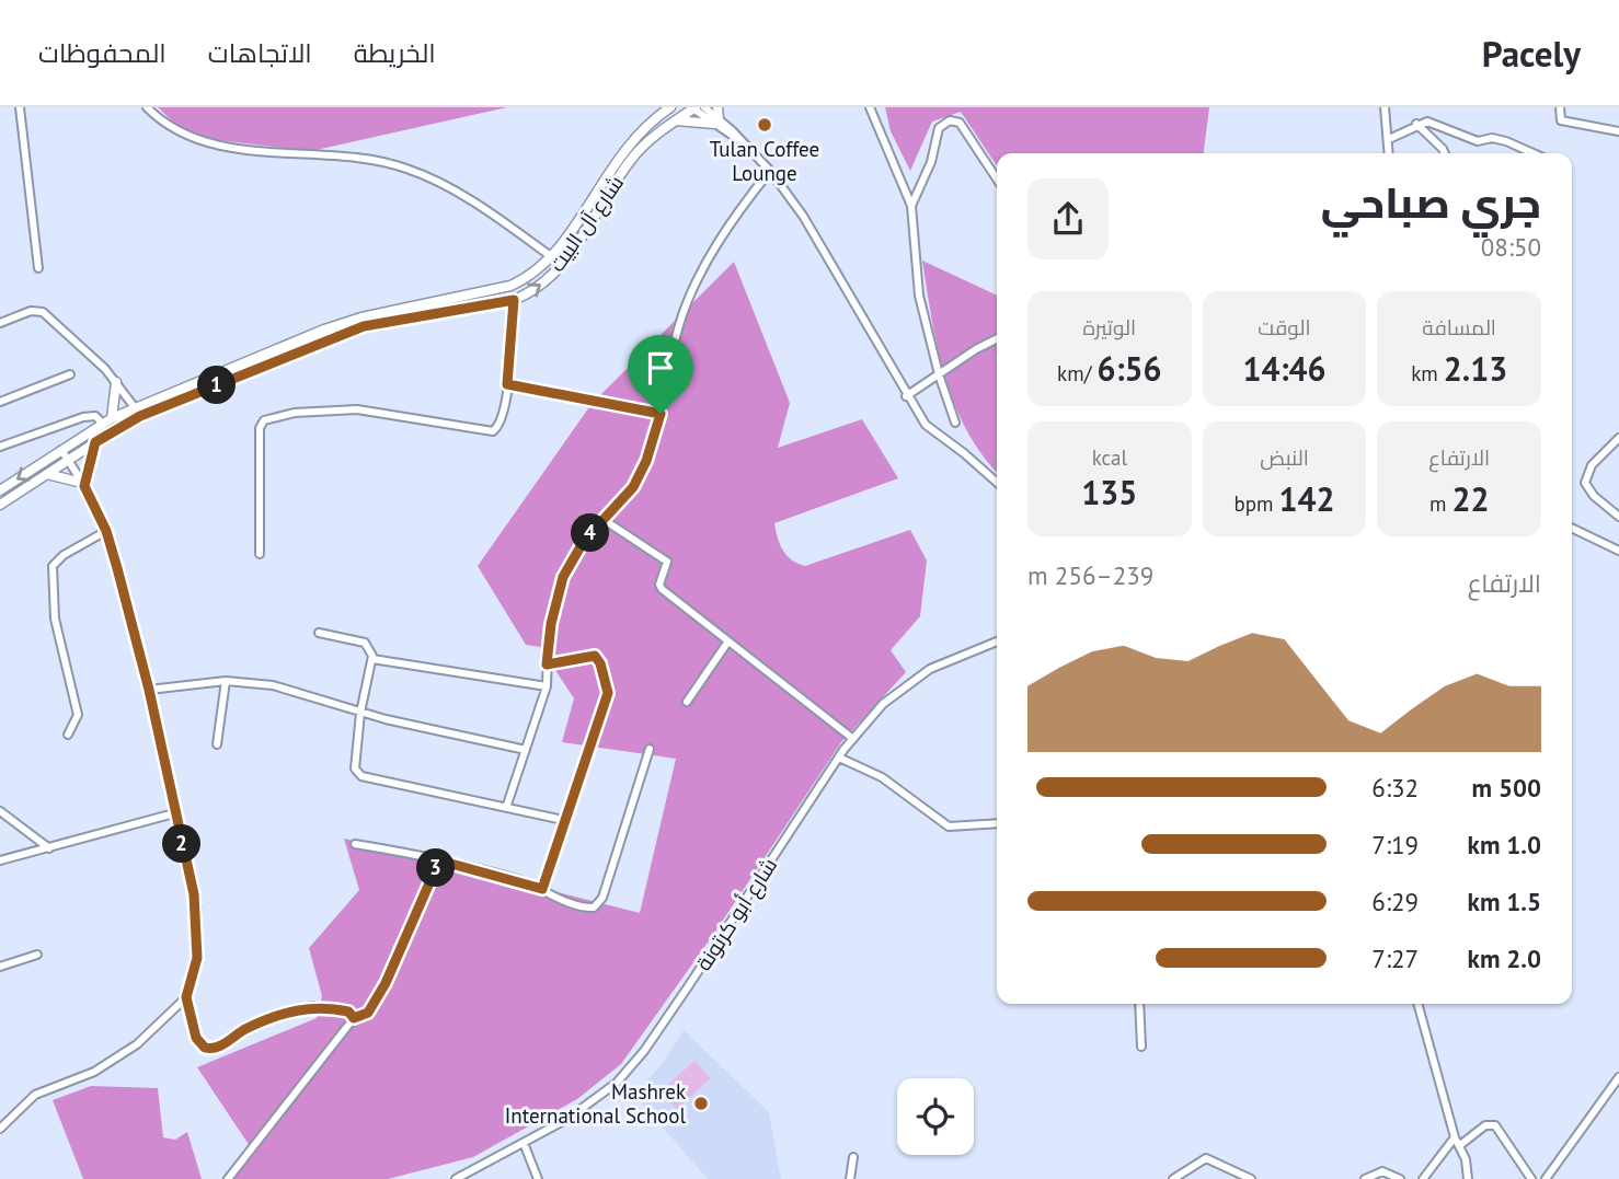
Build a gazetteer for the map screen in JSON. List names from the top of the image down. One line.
{"streets":{"street":["شارع آل البيت","شارع أبو كرتونة"]},"places":["Tulan Coffee Lounge","Mashrek International School"],"page":{"header":"Pacely","nav":["الخريطة","الاتجاهات","المحفوظات"],"heading":["جري صباحي","08:50"],"stats":[["المسافة","2.13 km"],["الوقت","14:46"],["الوتيرة","6:56 /km"],["الارتفاع","22 m"],["النبض","142 bpm"],["kcal","135"]],"pins":["1","4","2","3"],"chart":["الارتفاع","239–256 m"],"list":[{"name":"500 m","note":"6:32"},{"name":"1.0 km","note":"7:19"},{"name":"1.5 km","note":"6:29"},{"name":"2.0 km","note":"7:27"}]}}
